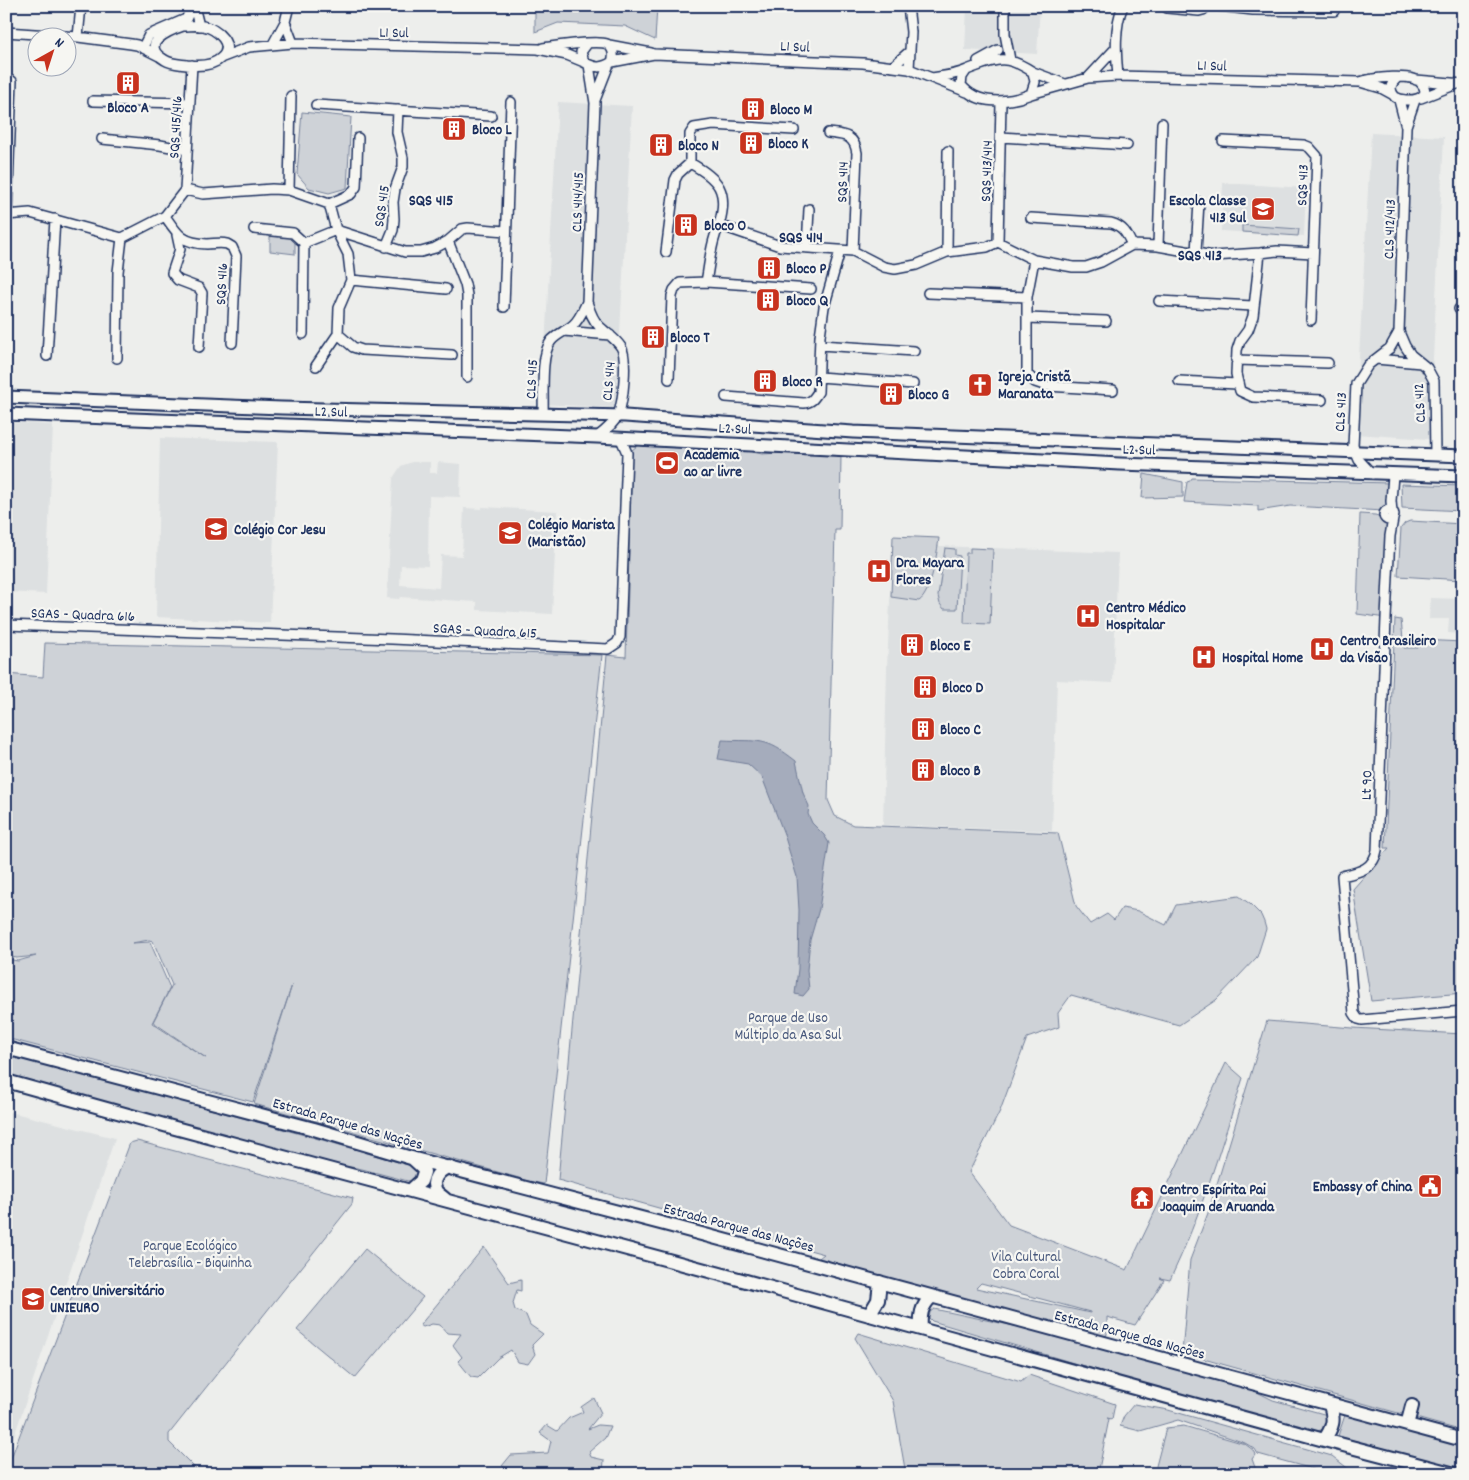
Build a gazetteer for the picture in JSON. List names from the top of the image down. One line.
{"streets":{"highway":["Estrada Parque das Nações"],"main road":["L2 Sul"],"street":["L1 Sul","SQS 415/416","SQS 413/414","SQS 414","SQS 413","CLS 414/415","SQS 415","CLS 412/413","SQS 416","CLS 415","CLS 414","CLS 412","CLS 413","SGAS - Quadra 616","SGAS - Quadra 615","Lt 90"]},"crossings":[["L1 Sul","SQS 415/416"],["L1 Sul","SQS 413/414"],["L1 Sul","CLS 414/415"],["L1 Sul","CLS 412/413"],["CLS 414/415","CLS 415"],["CLS 414/415","CLS 414"],["CLS 412/413","CLS 412"],["CLS 412/413","CLS 413"],["CLS 415","CLS 414"],["CLS 415","L2 Sul"],["CLS 414","L2 Sul"],["CLS 412","L2 Sul"],["CLS 412","CLS 413"],["L2 Sul","CLS 413"],["L2 Sul","SGAS - Quadra 615"],["L2 Sul","Lt 90"],["SGAS - Quadra 616","SGAS - Quadra 615"]],"districts":["SQS 415","SQS 414","SQS 413"],"parks":["Parque de Uso Múltiplo da Asa Sul","Parque Ecológico Telebrasília - Biquinha","Vila Cultural Cobra Coral"],"places":{"building":["Bloco A","Bloco M","Bloco L","Bloco K","Bloco N","Bloco O","Bloco P","Bloco Q","Bloco T","Bloco R","Bloco G","Bloco E","Bloco D","Bloco C","Bloco B"],"school or university":["Escola Classe 413 Sul","Colégio Cor Jesu","Colégio Marista (Maristão)","Centro Universitário UNIEURO"],"church":["Igreja Cristã Maranata"],"sports":["Academia ao ar livre"],"hospital":["Dra. Mayara Flores","Centro Médico Hospitalar","Centro Brasileiro da Visão","Hospital Home"],"public building":["Embassy of China"],"temple":["Centro Espírita Pai Joaquim de Aruanda"]},"north":"top right"}
